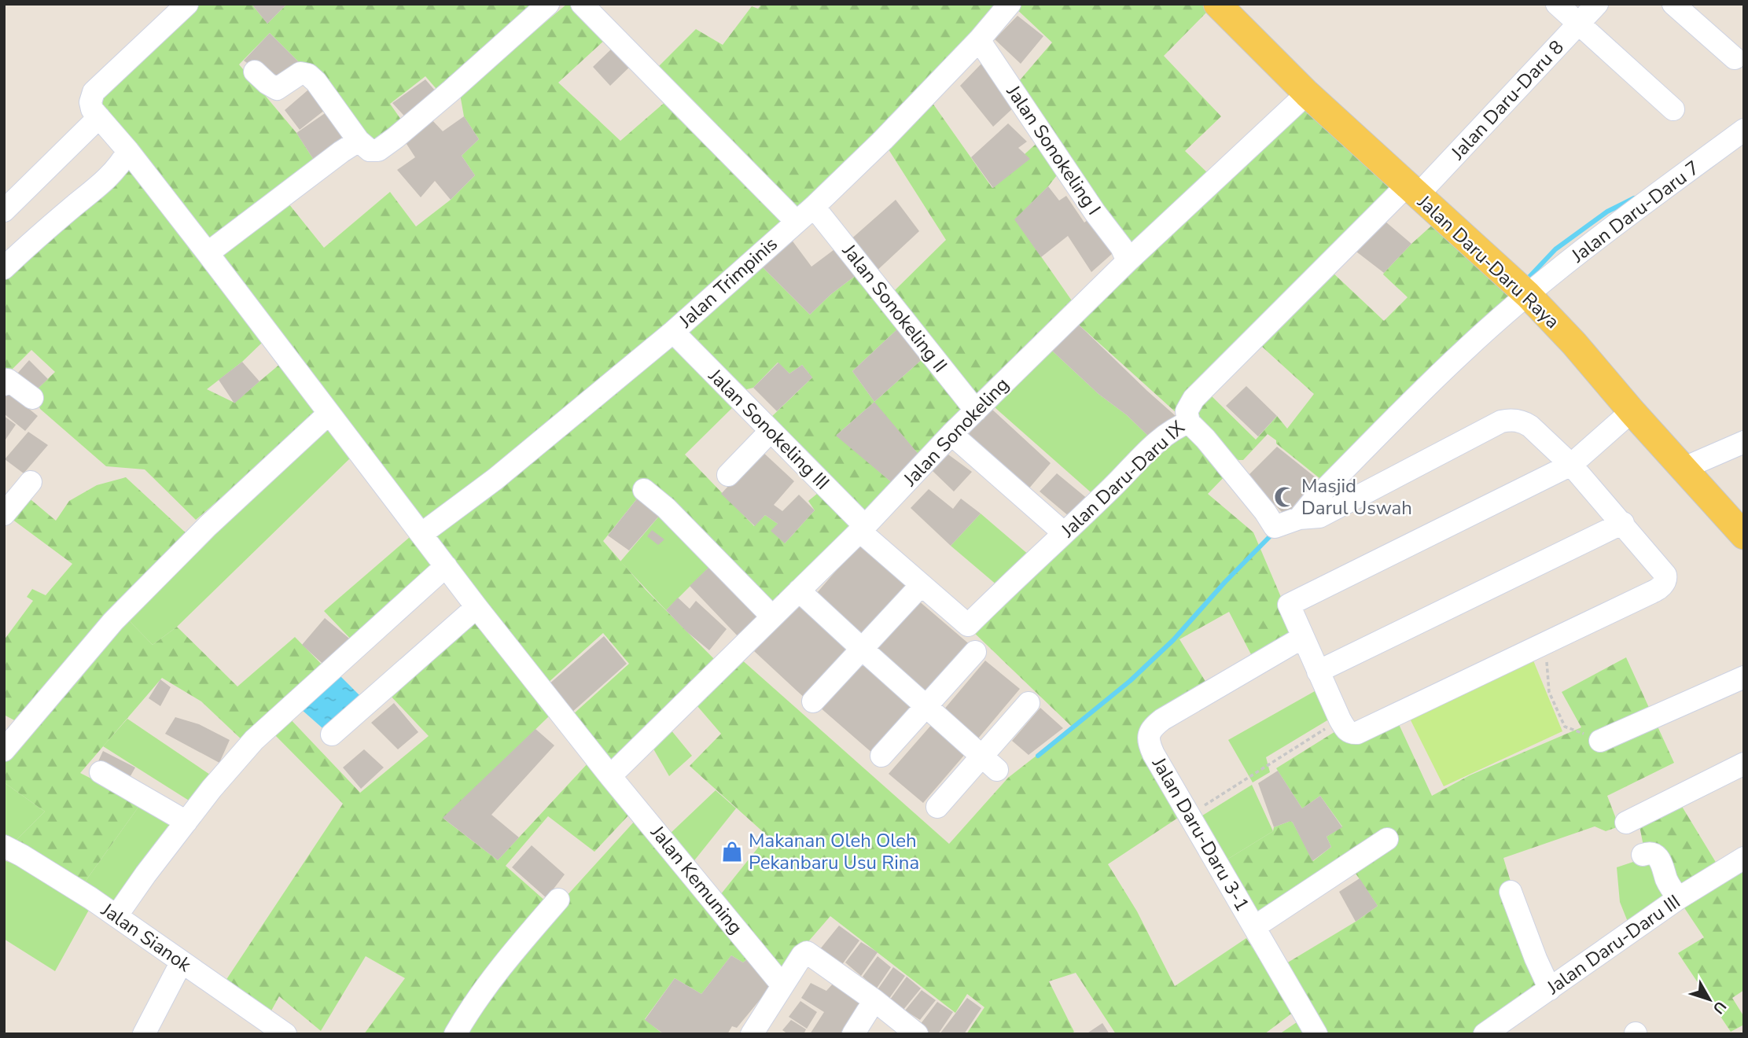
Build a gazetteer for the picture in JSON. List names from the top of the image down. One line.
{"streets":{"main road":["Jalan Daru-Daru Raya"],"street":["Jalan Daru-Daru 8","Jalan Sonokeling I","Jalan Daru-Daru 7","Jalan Trimpinis","Jalan Sonokeling II","Jalan Sonokeling III","Jalan Sonokeling","Jalan Daru-Daru IX","Jalan Daru-Daru 3-1","Jalan Kemuning","Jalan Sianok","Jalan Daru-Daru III"]},"crossings":[["Jalan Daru-Daru 8","Jalan Daru-Daru Raya"],["Jalan Daru-Daru 8","Jalan Daru-Daru IX"],["Jalan Sonokeling I","Jalan Trimpinis"],["Jalan Sonokeling I","Jalan Sonokeling"],["Jalan Daru-Daru 7","Jalan Daru-Daru Raya"],["Jalan Daru-Daru Raya","Jalan Sonokeling"],["Jalan Daru-Daru Raya","Jalan Daru-Daru IX"],["Jalan Trimpinis","Jalan Sonokeling II"],["Jalan Trimpinis","Jalan Sonokeling III"],["Jalan Trimpinis","Jalan Kemuning"],["Jalan Sonokeling II","Jalan Sonokeling"],["Jalan Sonokeling III","Jalan Sonokeling"],["Jalan Sonokeling III","Jalan Daru-Daru IX"],["Jalan Sonokeling","Jalan Kemuning"]],"places":{"mosque":["Masjid Darul Uswah"],"shop":["Makanan Oleh Oleh Pekanbaru Usu Rina"]},"north":"bottom right"}
